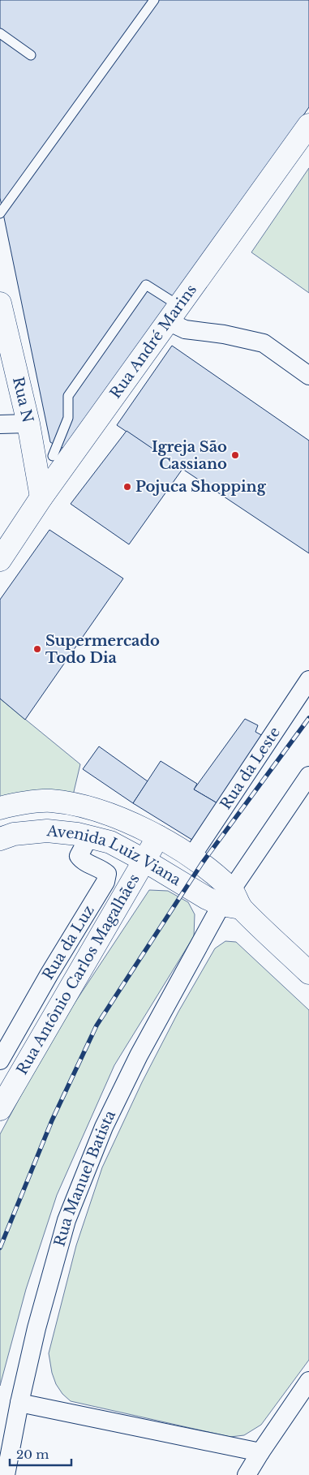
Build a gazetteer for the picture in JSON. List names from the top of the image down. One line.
{"streets":{"street":["Rua André Marins","Rua N","Rua da Leste","Avenida Luiz Viana","Rua da Luz","Rua Antônio Carlos Magalhães","Rua Manuel Batista"]},"crossings":[["Rua André Marins","Rua N"],["Rua da Leste","Avenida Luiz Viana"],["Avenida Luiz Viana","Rua da Luz"],["Avenida Luiz Viana","Rua Antônio Carlos Magalhães"],["Avenida Luiz Viana","Rua Manuel Batista"]],"places":["Igreja São Cassiano","Pojuca Shopping","Supermercado Todo Dia"],"scale_bar":"20 m"}
